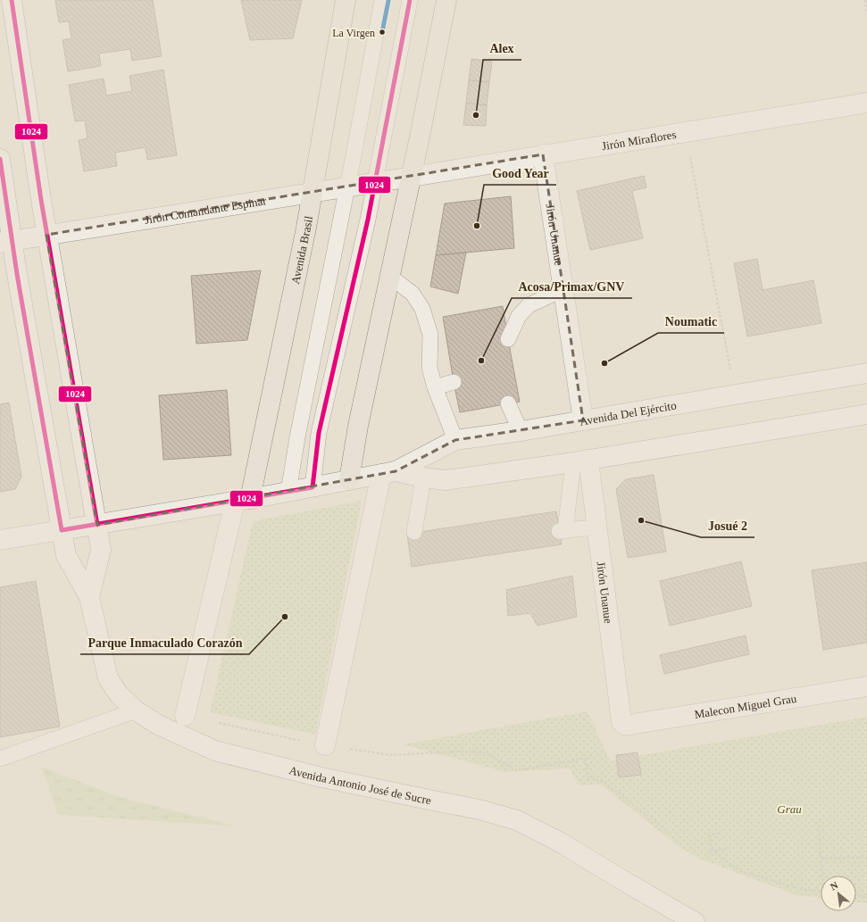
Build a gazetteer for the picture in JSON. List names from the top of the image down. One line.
{"streets":{"main road":["Jirón Miraflores","Jirón Comandante Espinar","Jirón Unanue","Avenida Brasil","Avenida Del Ejército","Malecon Miguel Grau","Avenida Antonio José de Sucre"]},"crossings":[["Jirón Miraflores","Jirón Comandante Espinar"],["Jirón Miraflores","Jirón Unanue"],["Jirón Comandante Espinar","Avenida Brasil"],["Jirón Comandante Espinar","Avenida Antonio José de Sucre"],["Jirón Unanue","Avenida Del Ejército"],["Jirón Unanue","Malecon Miguel Grau"],["Avenida Brasil","Avenida Del Ejército"],["Avenida Del Ejército","Avenida Antonio José de Sucre"]],"parks":["Grau"],"places":["La Virgen","Alex","Good Year","Acosa/Primax/GNV","Noumatic","Josué 2","Parque Inmaculado Corazón"],"lines":["transit line 1024"],"north":"top left"}
